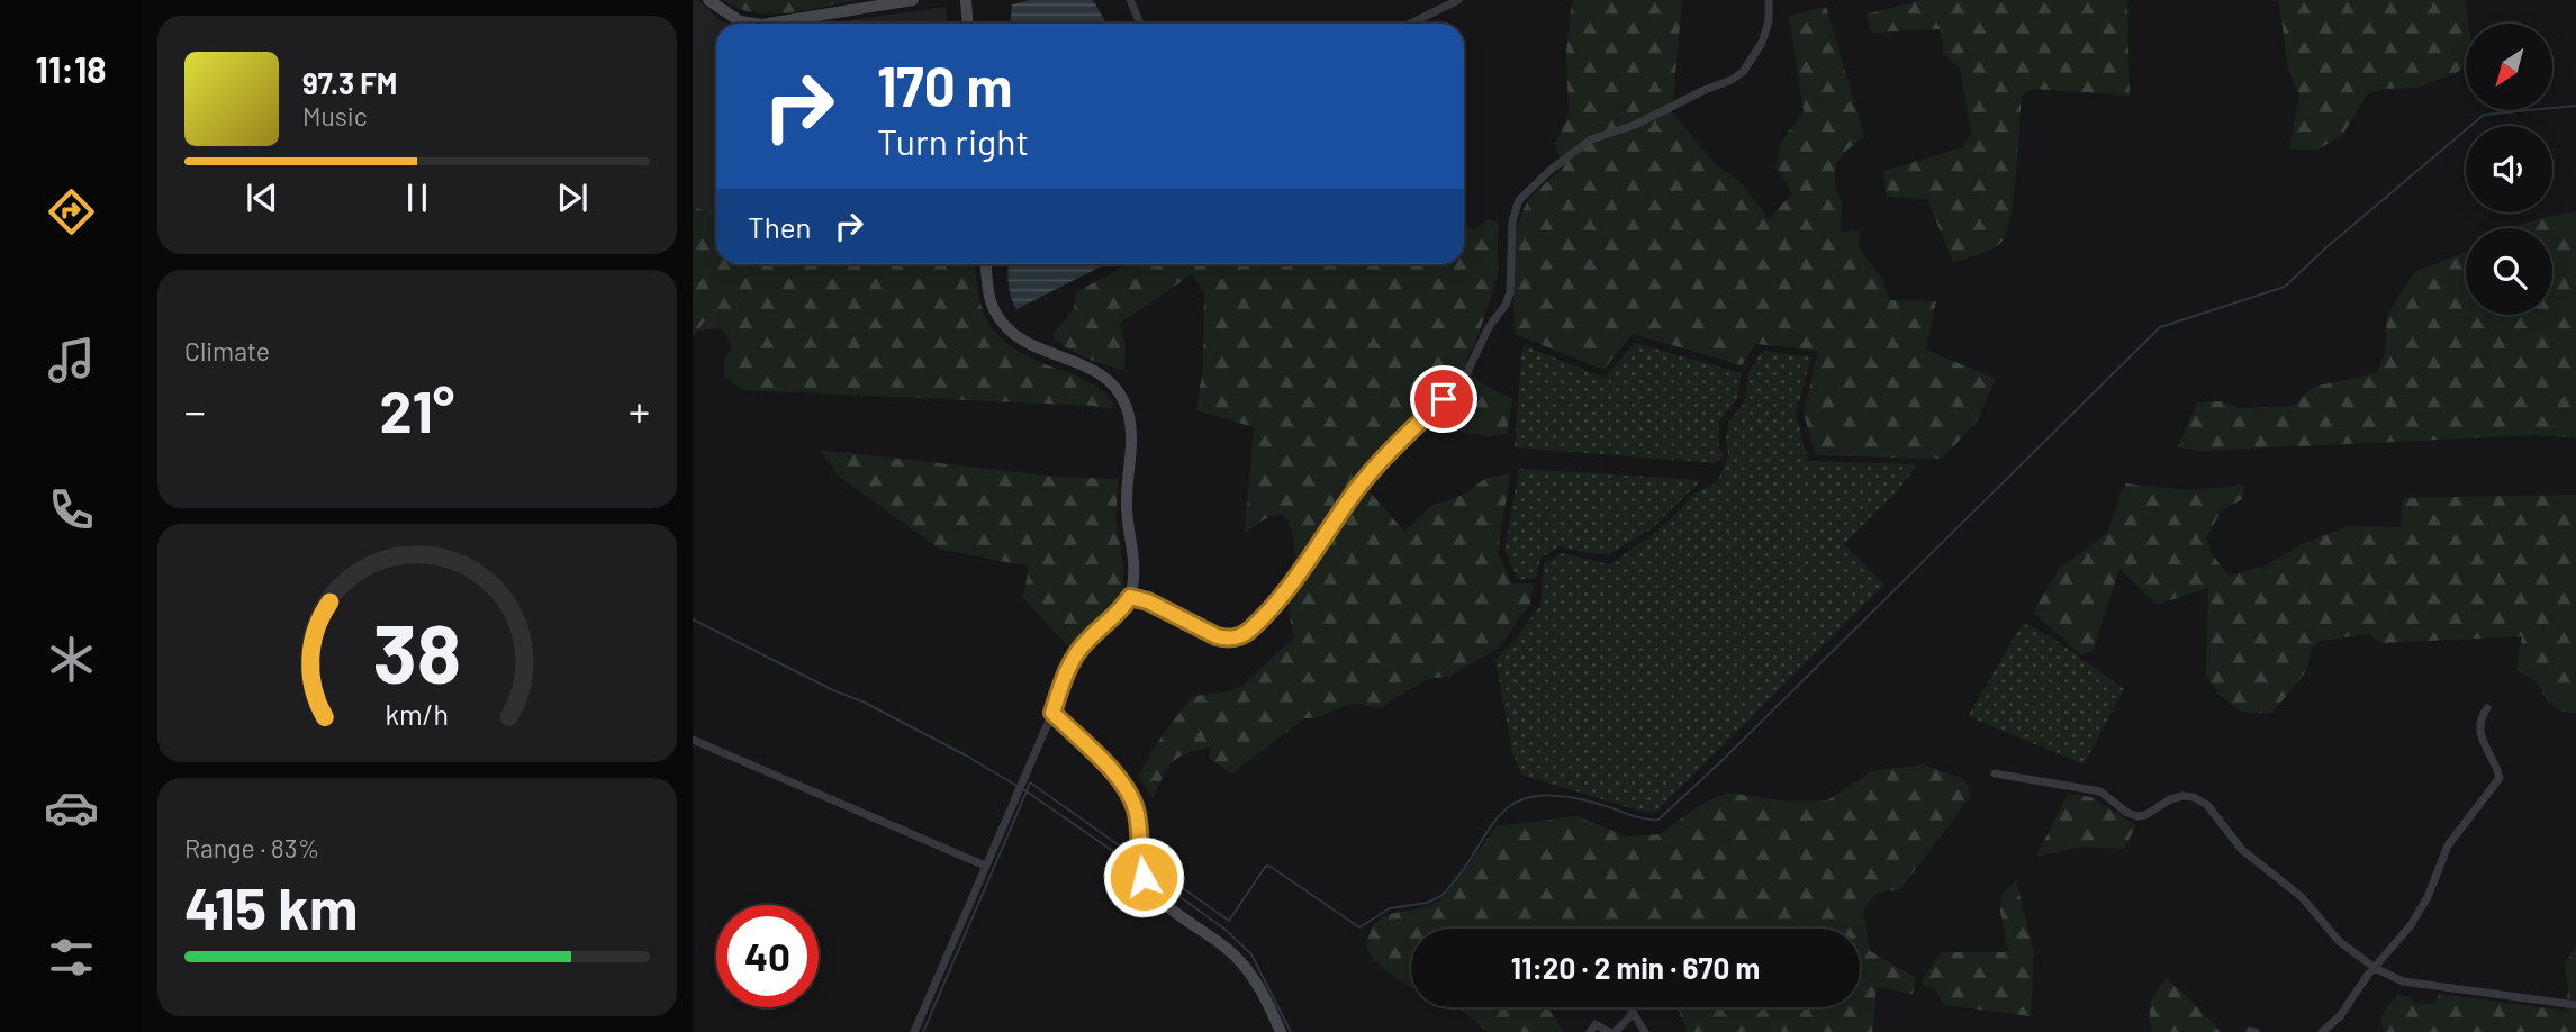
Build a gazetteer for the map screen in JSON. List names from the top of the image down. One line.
{"north":"bottom left","page":{"tabs":"11:18","turn":["170 m","Turn right"],"song":["97.3 FM","Music"],"then":"Then","tile":["Climate",["Range · 83%","415 km"]],"heat":["−","21°","+"],"limit":"40","trip":"11:20 · 2 min · 670 m","gauge":["38","km/h"]}}
